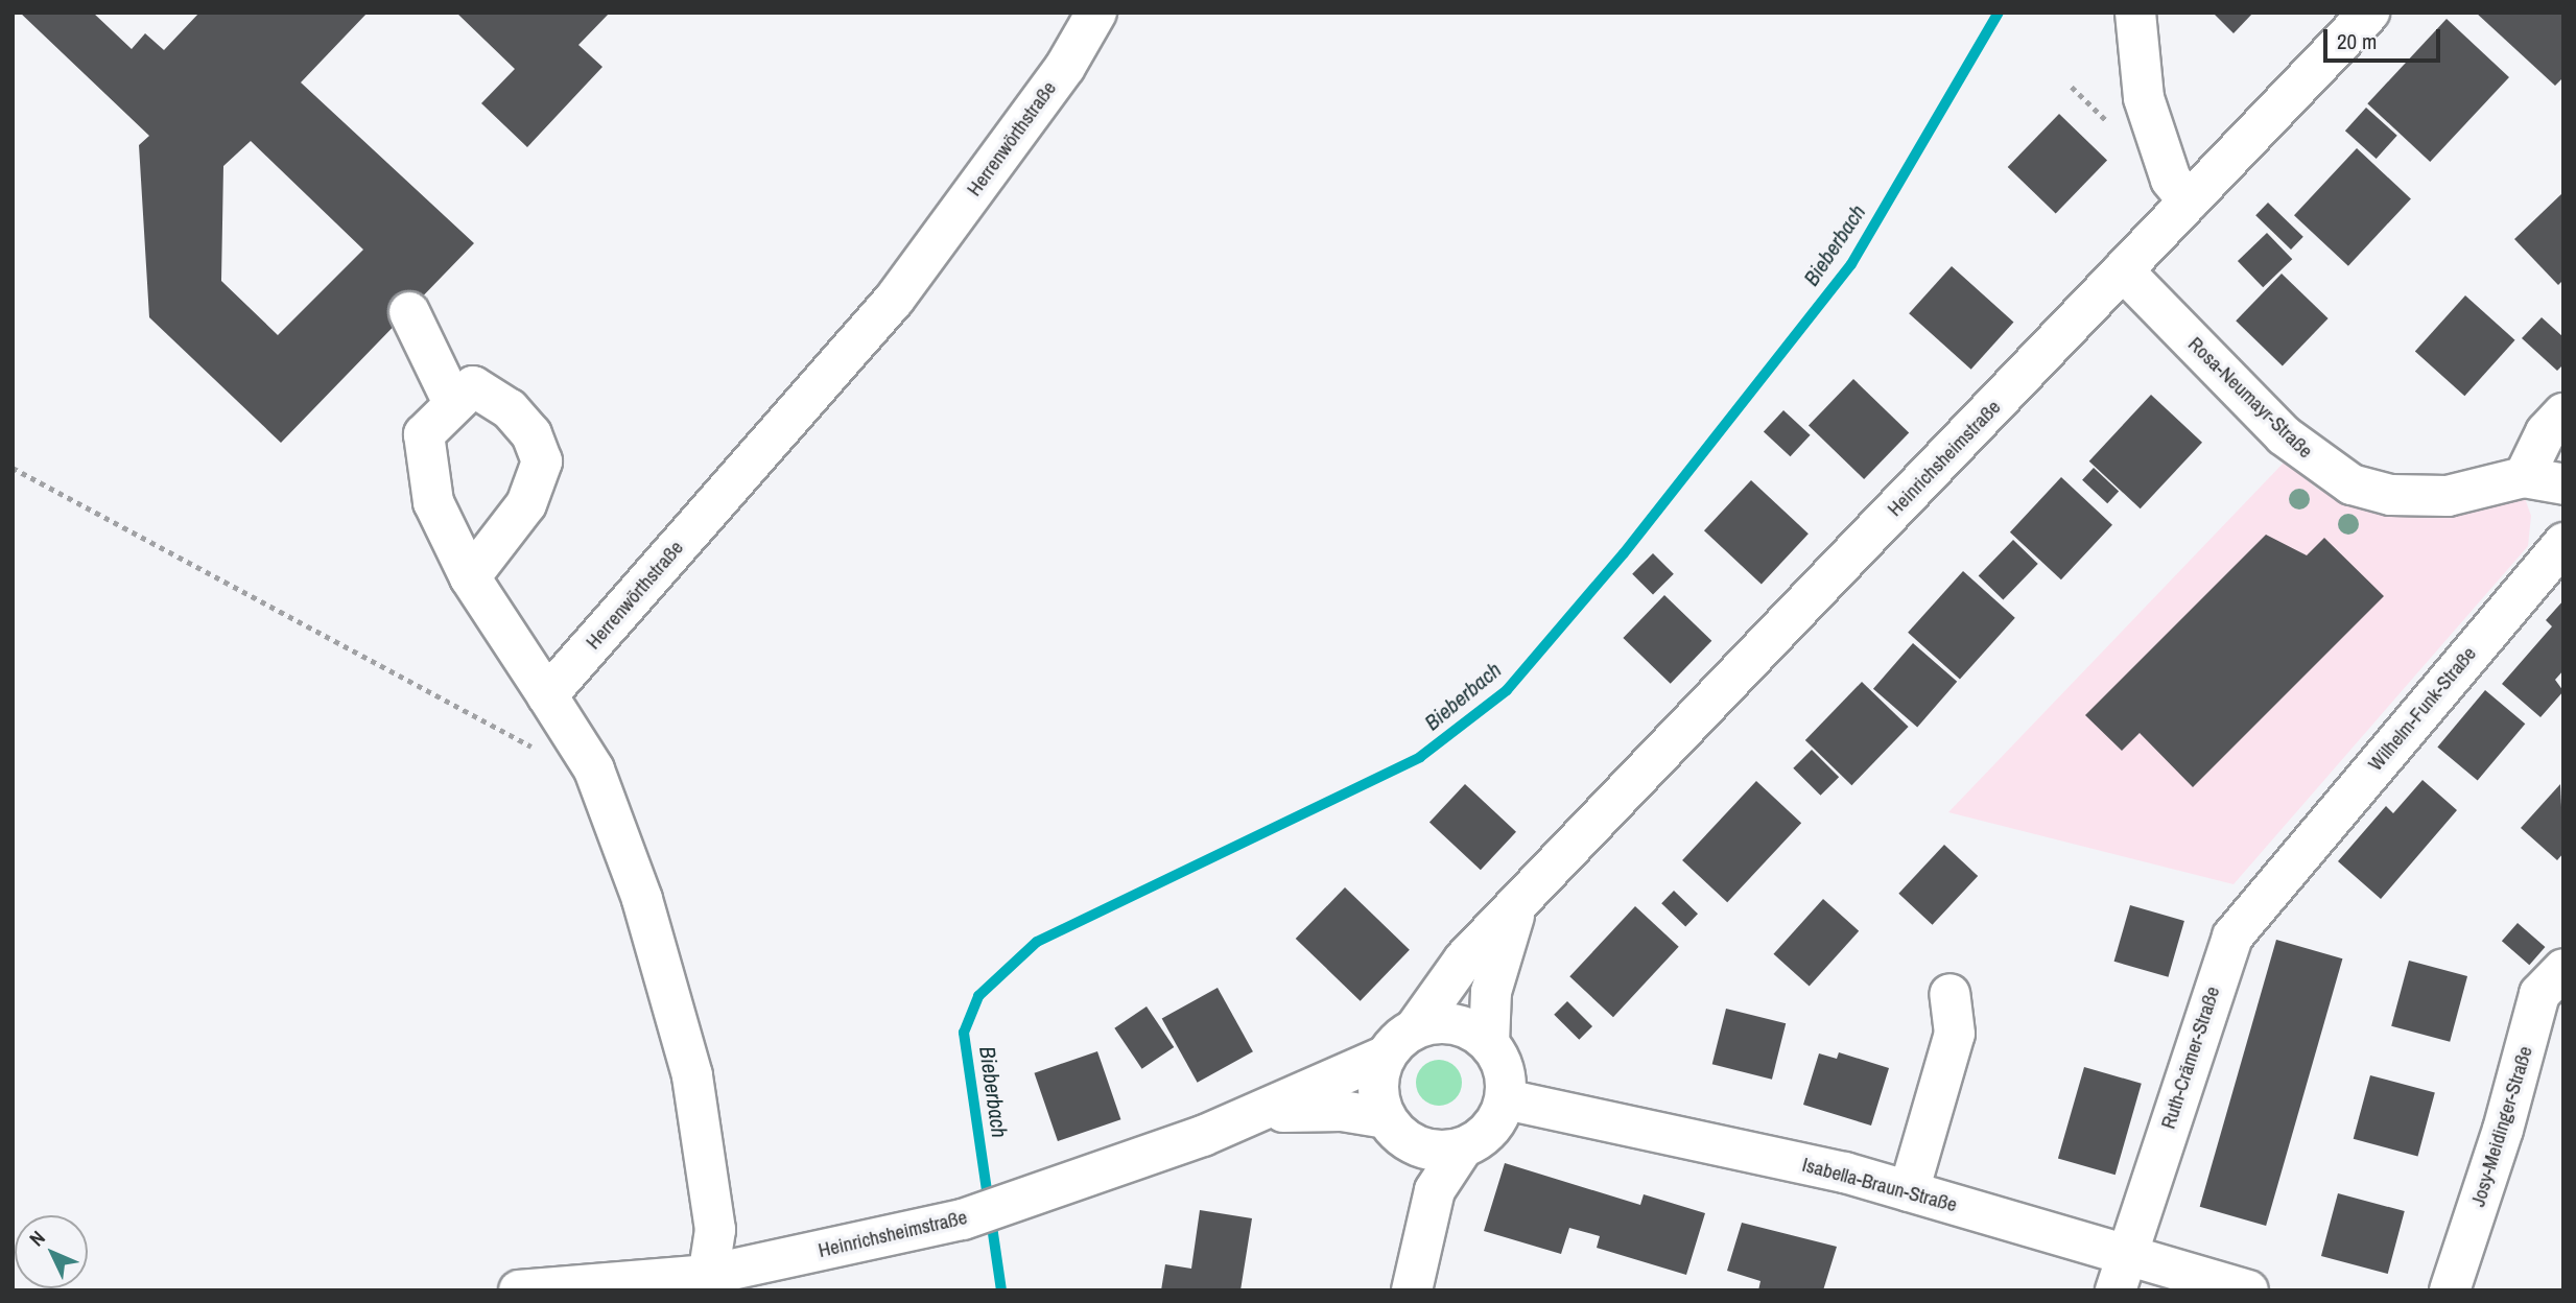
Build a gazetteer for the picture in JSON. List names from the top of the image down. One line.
{"streets":{"street":["Herrenwörthstraße","Rosa-Neumayr-Straße","Heinrichsheimstraße","Wilhelm-Funk-Straße","Ruth-Crämer-Straße","Josy-Meidinger-Straße","Isabella-Braun-Straße"]},"crossings":[["Rosa-Neumayr-Straße","Heinrichsheimstraße"],["Heinrichsheimstraße","Isabella-Braun-Straße"],["Wilhelm-Funk-Straße","Ruth-Crämer-Straße"],["Ruth-Crämer-Straße","Isabella-Braun-Straße"]],"water":["Bieberbach"],"scale_bar":"20 m","north":"top left"}
